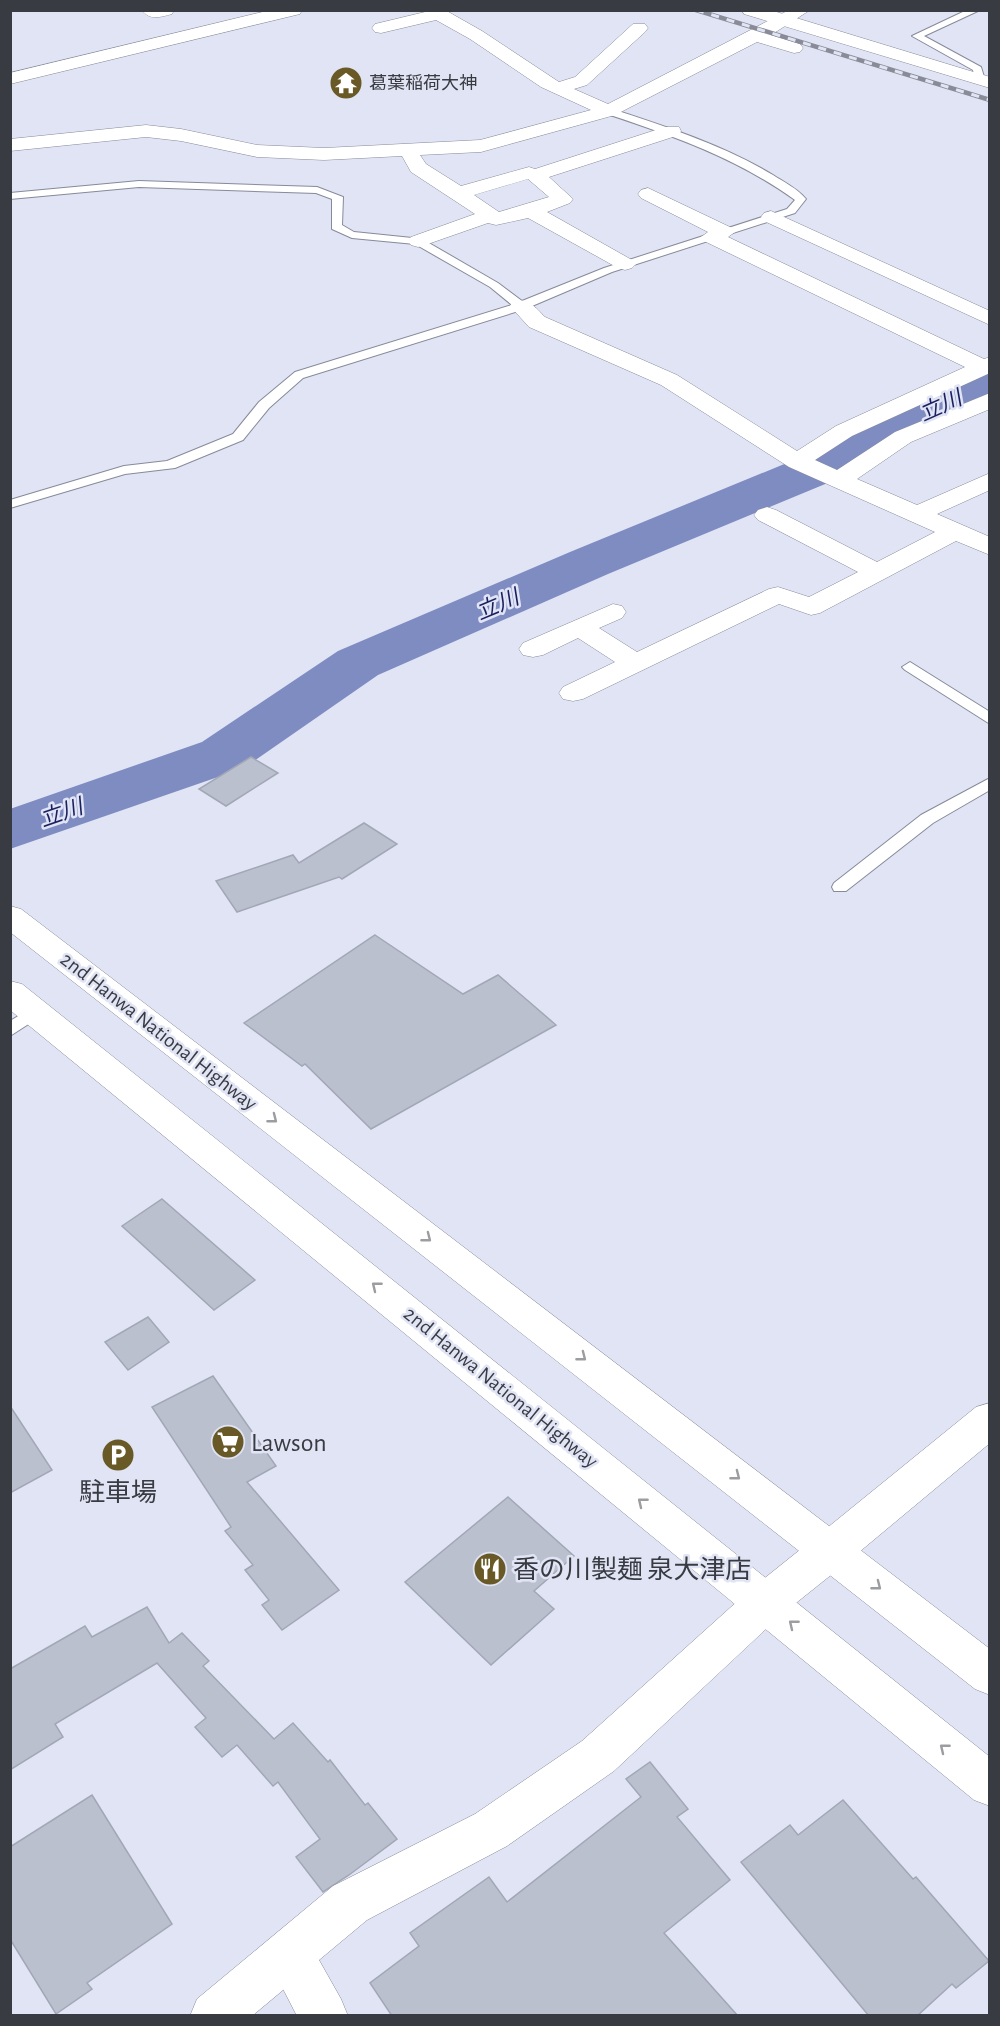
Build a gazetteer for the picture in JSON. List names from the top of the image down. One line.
{"streets":{"main road":["2nd Hanwa National Highway"]},"water":["立川"],"places":{"temple":["葛葉稲荷大神"],"supermarket":["Lawson"],"parking":["駐車場"],"restaurant":["香の川製麺 泉大津店"]}}
